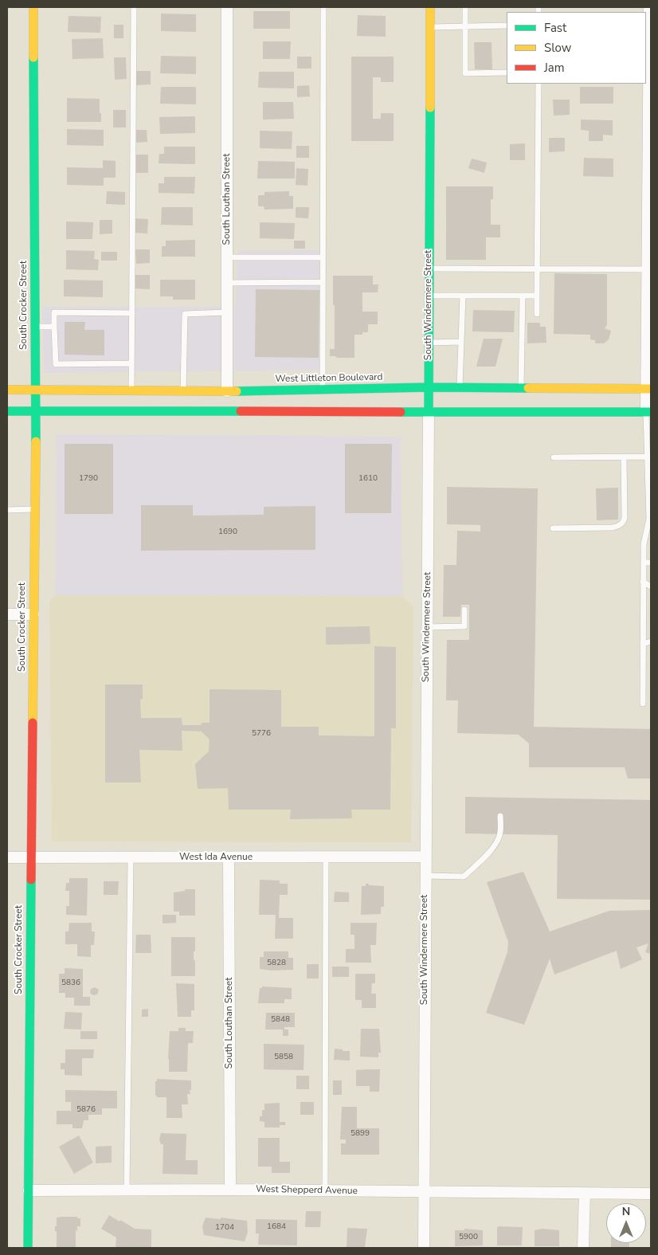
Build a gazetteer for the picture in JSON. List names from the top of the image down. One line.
{"streets":{"street":["South Louthan Street","South Crocker Street","South Windermere Street","West Littleton Boulevard","West Ida Avenue","West Shepperd Avenue"]},"crossings":[["South Louthan Street","West Littleton Boulevard"],["South Louthan Street","West Ida Avenue"],["South Louthan Street","West Shepperd Avenue"],["South Crocker Street","West Littleton Boulevard"],["South Crocker Street","West Ida Avenue"],["South Crocker Street","West Shepperd Avenue"],["South Windermere Street","West Littleton Boulevard"],["South Windermere Street","West Ida Avenue"],["South Windermere Street","West Shepperd Avenue"]],"house_numbers":["1790","1610","1690","5776","5828","5836","5848","5858","5876","5899","1684","1704","5900"],"legend":["Fast","Slow","Jam"],"north":"top"}
